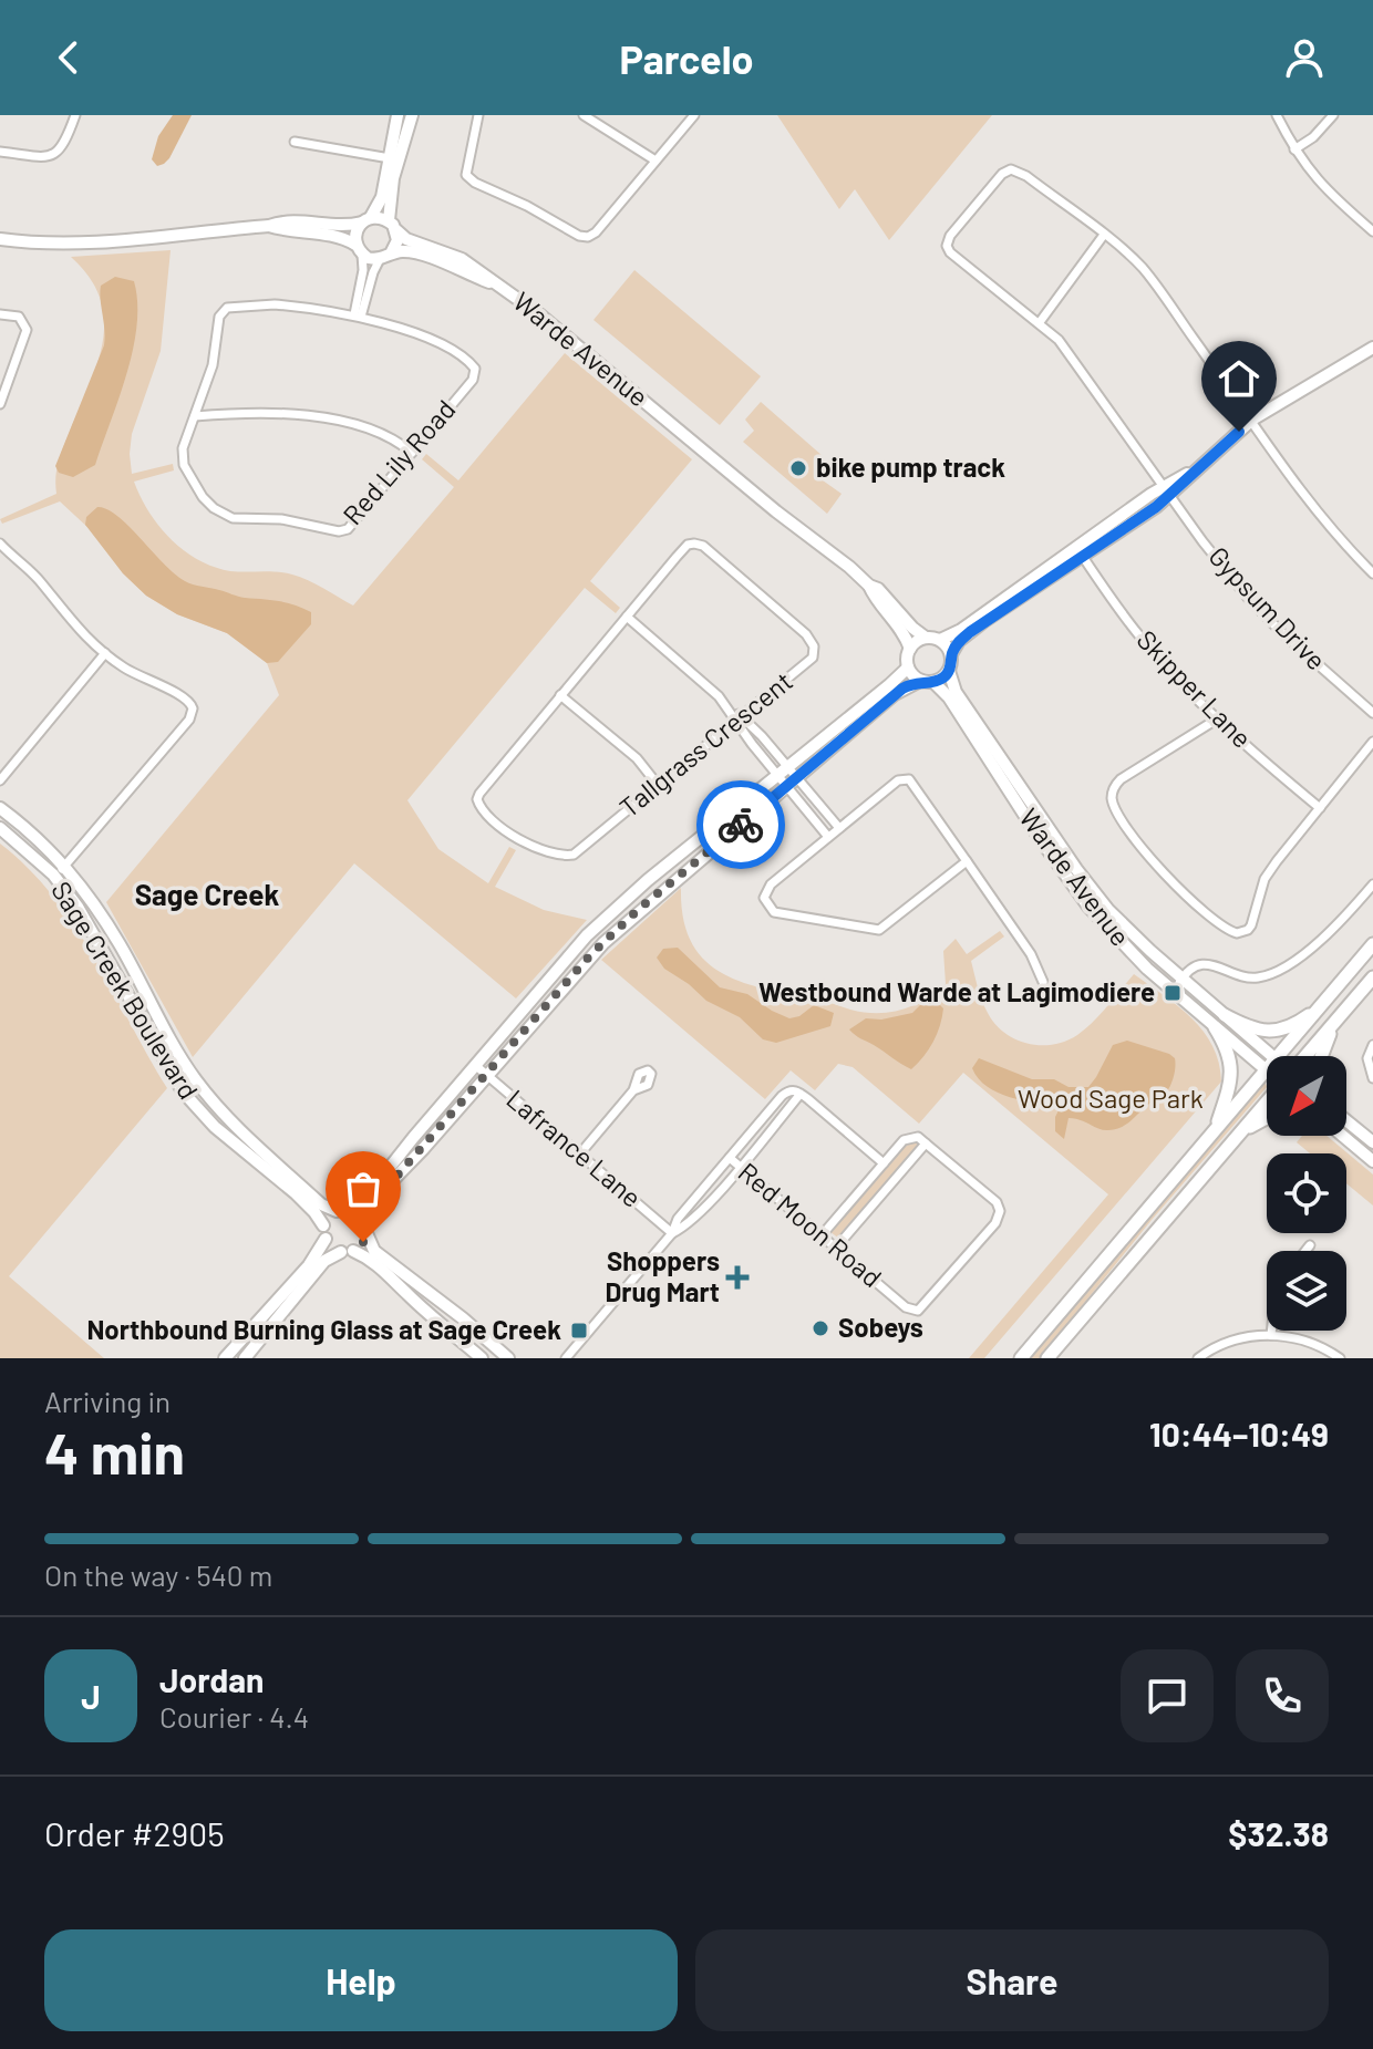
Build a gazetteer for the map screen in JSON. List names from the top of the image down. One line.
{"streets":{"street":["Warde Avenue","Red Lily Road","Gypsum Drive","Skipper Lane","Tallgrass Crescent","Sage Creek Boulevard","Lafrance Lane","Red Moon Road"]},"districts":["Sage Creek"],"parks":["Wood Sage Park"],"places":{"other":["bike pump track","Sobeys"],"transit":["Westbound Warde at Lagimodiere","Northbound Burning Glass at Sage Creek"],"health":["Shoppers Drug Mart"]},"north":"bottom left","page":{"header":"Parcelo","heading":["4 min","Arriving in","10:44–10:49"],"panel":["Jordan","Courier · 4.4","Order #2905","$32.38"],"bar":"On the way · 540 m","round":"J","buttons":["Help","Share"]}}
